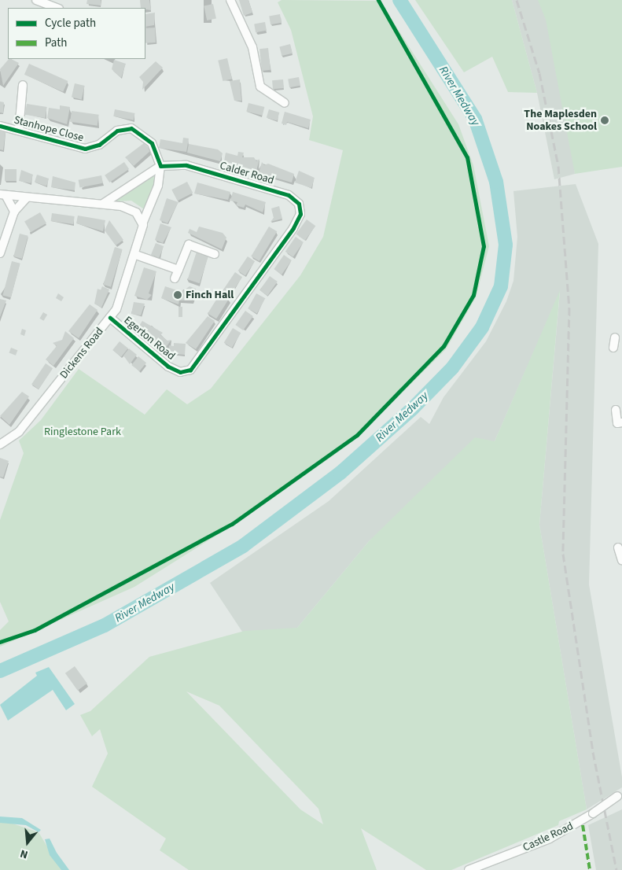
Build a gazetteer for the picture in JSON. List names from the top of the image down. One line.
{"streets":{"street":["Stanhope Close","Calder Road","Egerton Road","Dickens Road","Castle Road"]},"crossings":[["Stanhope Close","Calder Road"],["Calder Road","Egerton Road"],["Egerton Road","Dickens Road"]],"water":["River Medway"],"parks":["Ringlestone Park"],"places":["The Maplesden Noakes School","Finch Hall"],"legend":["Cycle path","Path"],"north":"bottom"}
